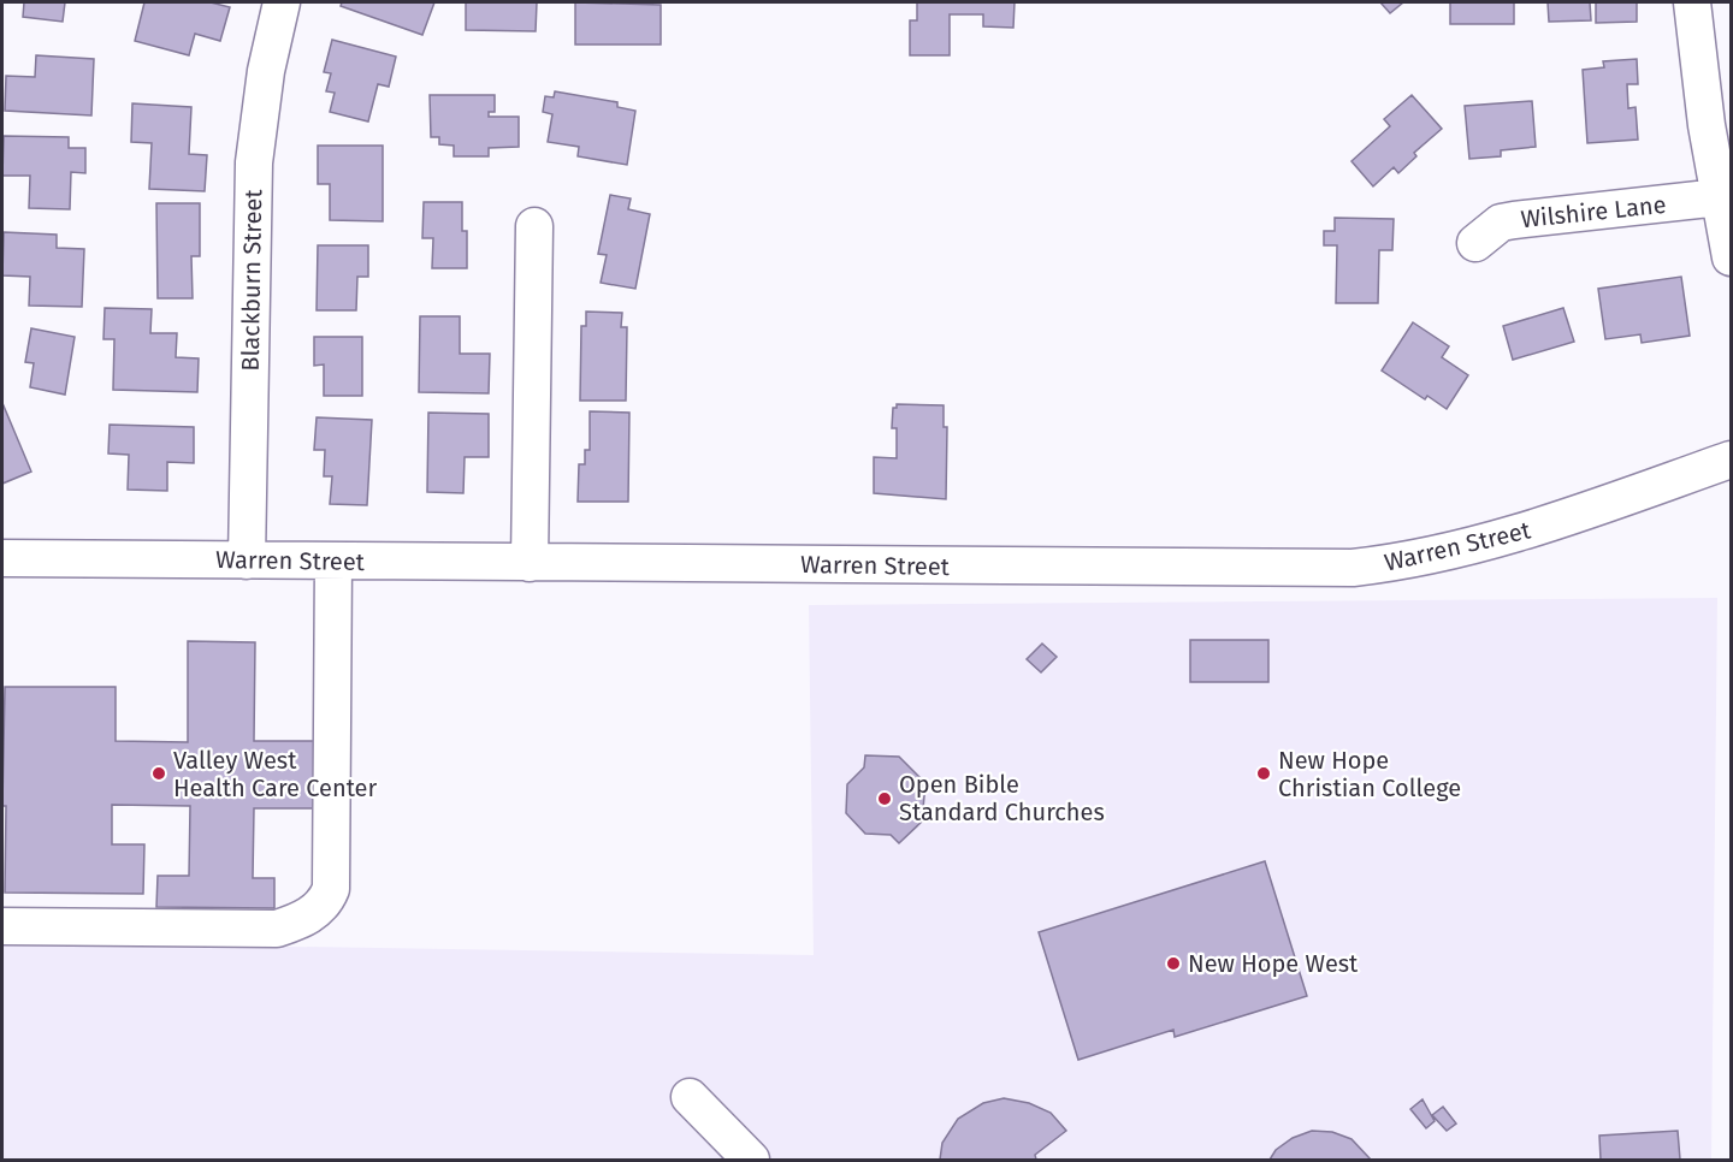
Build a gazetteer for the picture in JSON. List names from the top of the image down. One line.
{"streets":{"street":["Wilshire Lane","Blackburn Street","Warren Street"]},"crossings":[["Blackburn Street","Warren Street"]],"places":["Valley West Health Care Center","New Hope Christian College","Open Bible Standard Churches","New Hope West"]}
